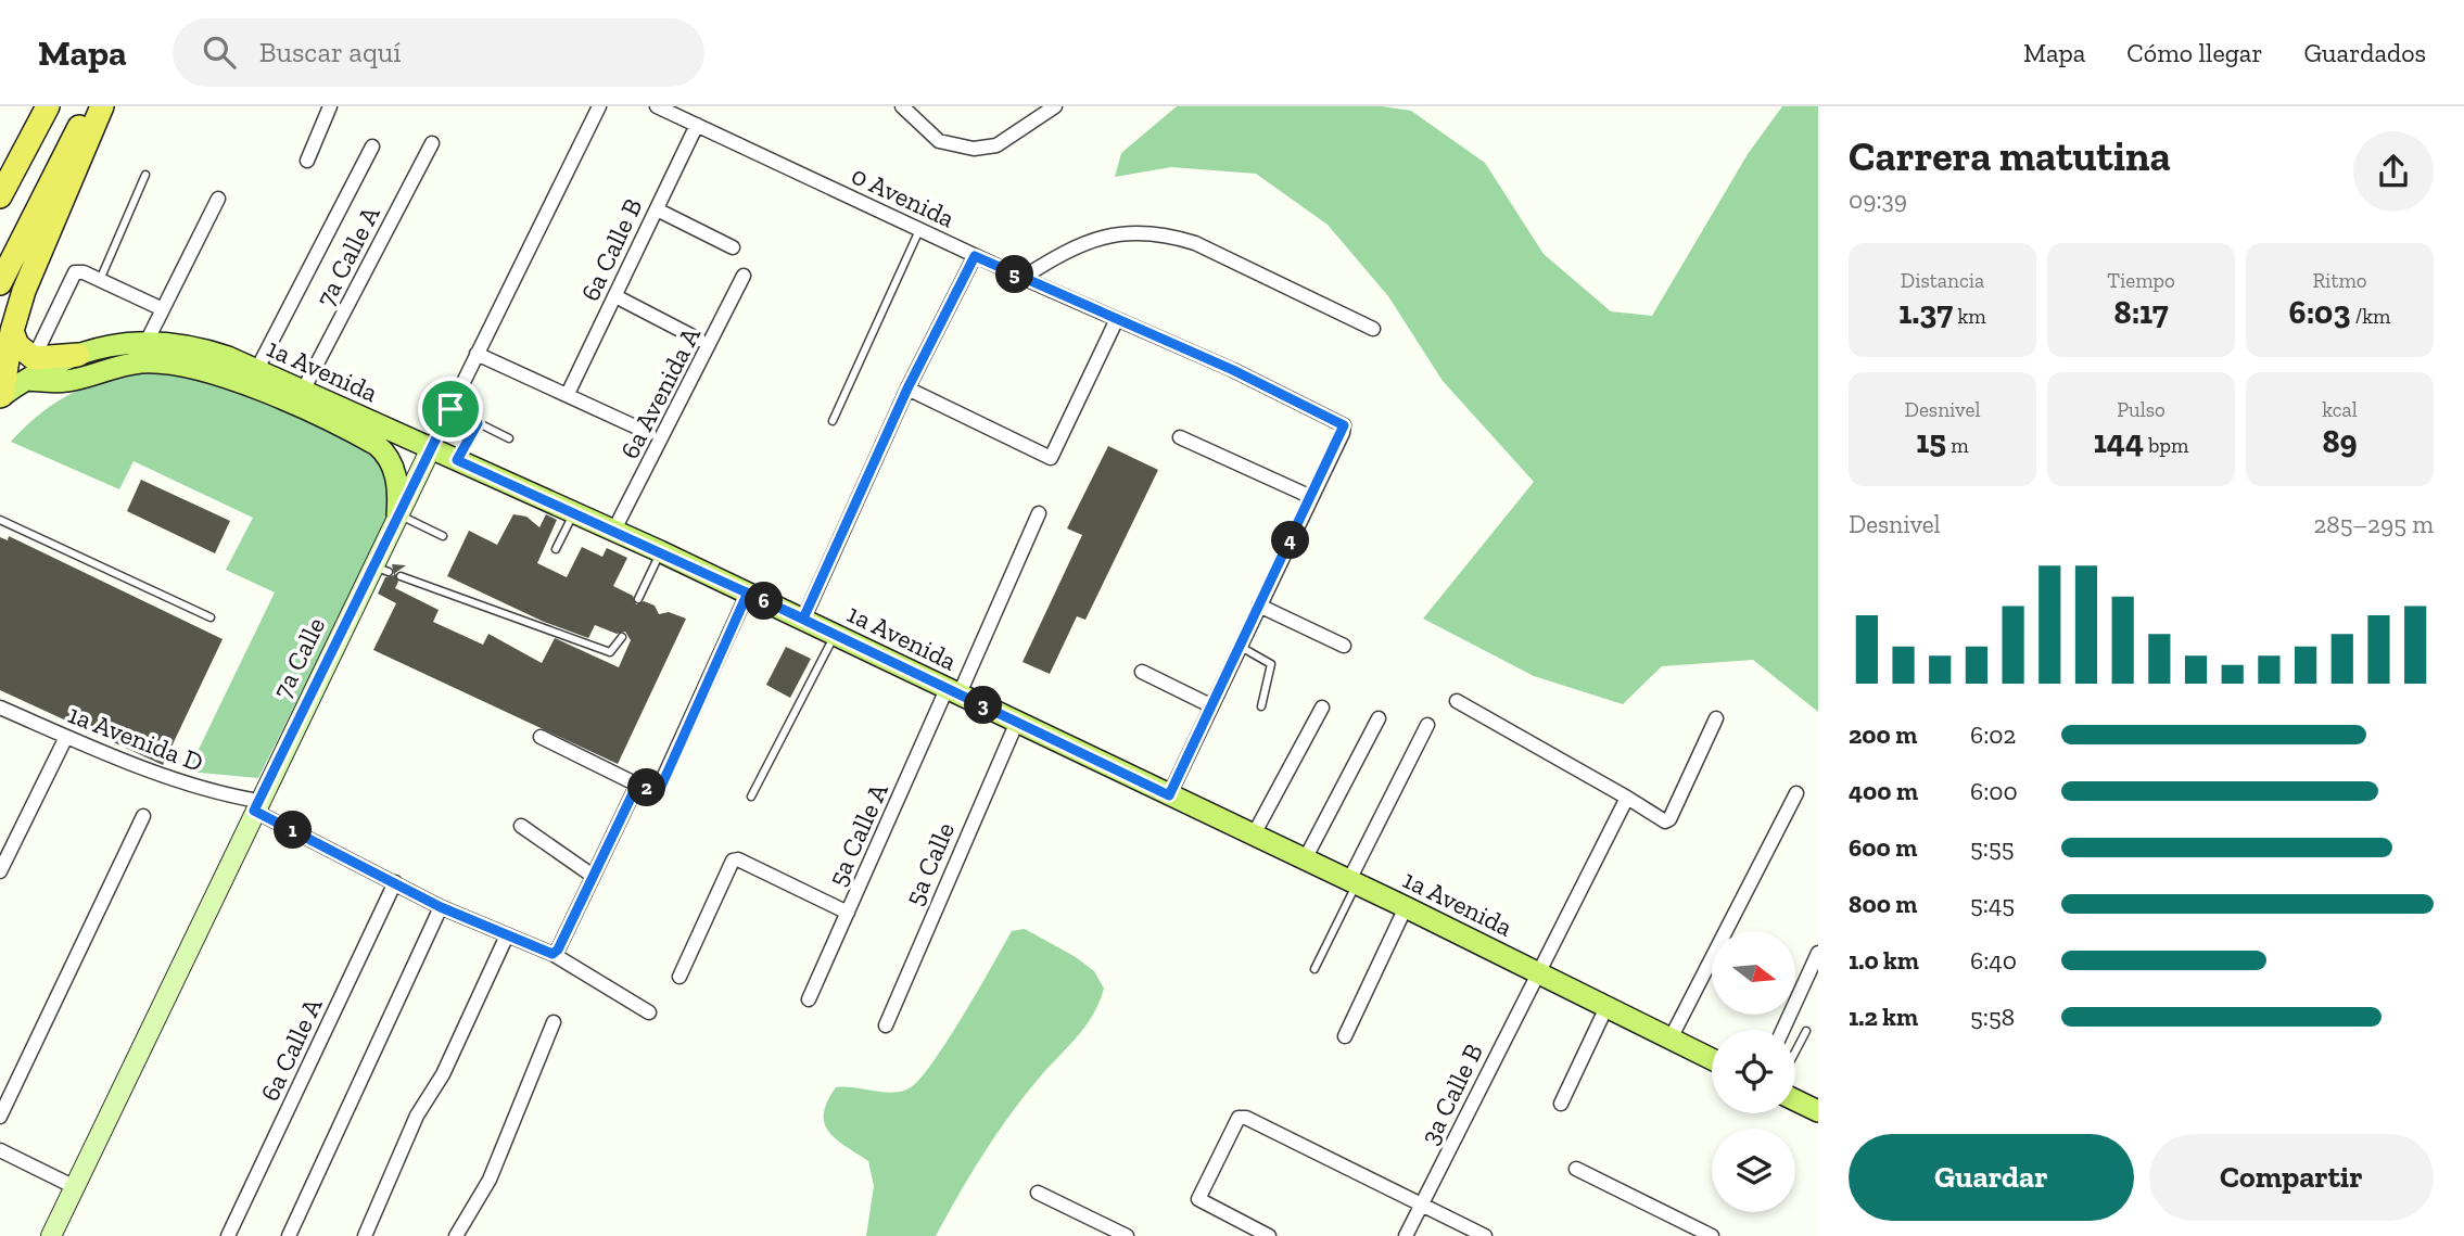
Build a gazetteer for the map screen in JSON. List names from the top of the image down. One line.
{"streets":{"main road":["1a Avenida"],"street":["0 Avenida","6a Calle B","7a Calle A","6a Avenida A","7a Calle","1a Avenida D","5a Calle A","5a Calle","6a Calle A","3a Calle B"]},"crossings":[["0 Avenida","6a Calle B"],["7a Calle A","1a Avenida"],["1a Avenida","6a Avenida A"],["1a Avenida","7a Calle"],["1a Avenida","5a Calle A"],["1a Avenida","5a Calle"],["1a Avenida","3a Calle B"],["7a Calle","1a Avenida D"],["1a Avenida D","6a Calle A"]],"north":"right","page":{"header":"Mapa","search":"Buscar aquí","nav":["Mapa","Cómo llegar","Guardados"],"heading":["Carrera matutina","09:39"],"stats":[["Distancia","1.37 km"],["Tiempo","8:17"],["Ritmo","6:03 /km"],["Desnivel","15 m"],["Pulso","144 bpm"],["kcal","89"]],"pins":["5","4","6","3","2","1"],"chart":["Desnivel","285–295 m"],"list":[{"name":"200 m","note":"6:02"},{"name":"400 m","note":"6:00"},{"name":"600 m","note":"5:55"},{"name":"800 m","note":"5:45"},{"name":"1.0 km","note":"6:40"},{"name":"1.2 km","note":"5:58"}],"buttons":["Guardar","Compartir"]}}
